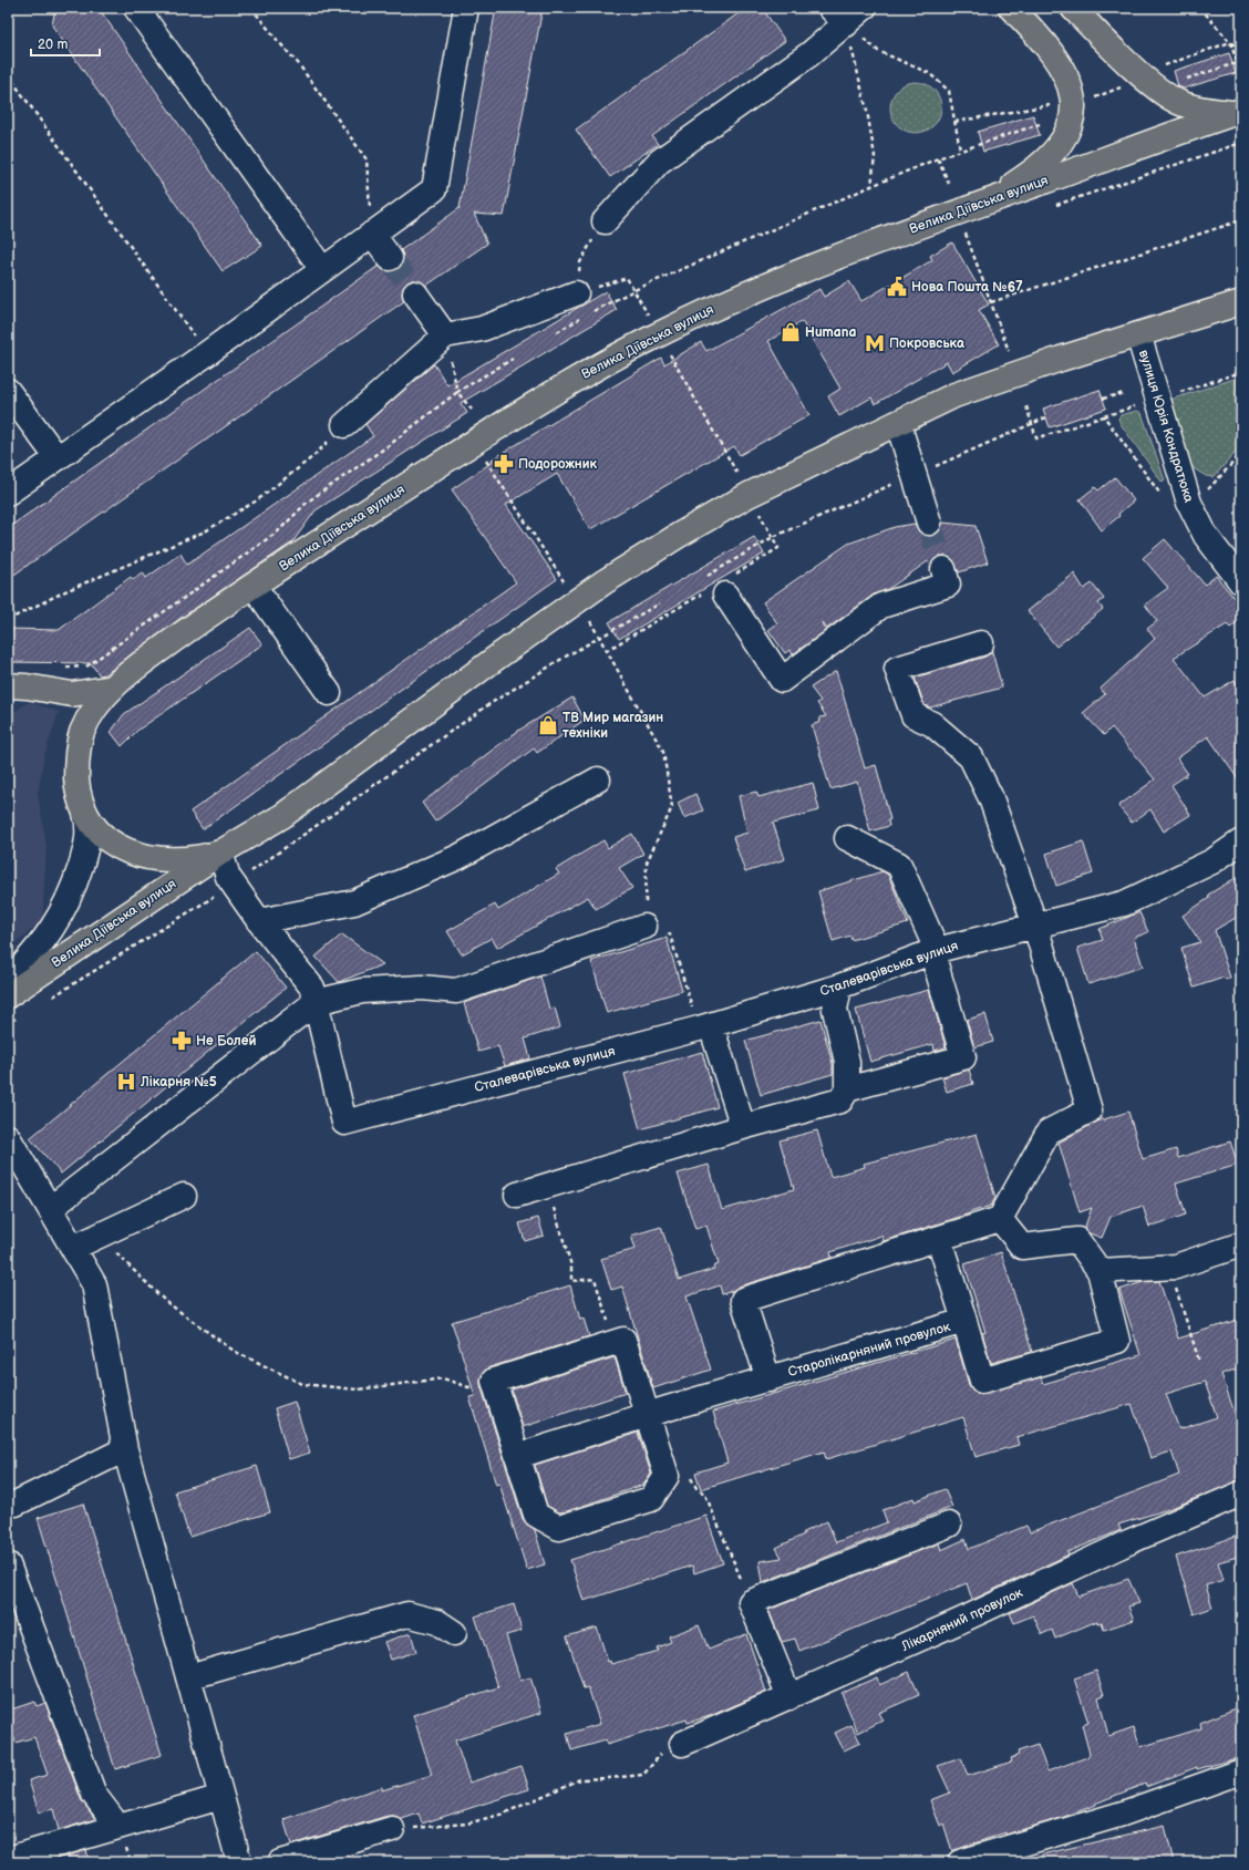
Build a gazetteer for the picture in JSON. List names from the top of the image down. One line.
{"streets":{"main road":["Велика Діївська вулиця"],"street":["вулиця Юрія Кондратюка","Сталеварівська вулиця","Старолікарняний провулок","Лікарняний провулок"]},"crossings":[["Велика Діївська вулиця","вулиця Юрія Кондратюка"],["Велика Діївська вулиця","Сталеварівська вулиця"]],"places":{"public building":["Нова Пошта №67"],"shop":["Humana","ТВ Мир магазин техніки"],"metro station":["Покровська"],"pharmacy":["Подорожник","Не Болей"],"hospital":["Лікарня №5"]},"scale_bar":"20 m"}
